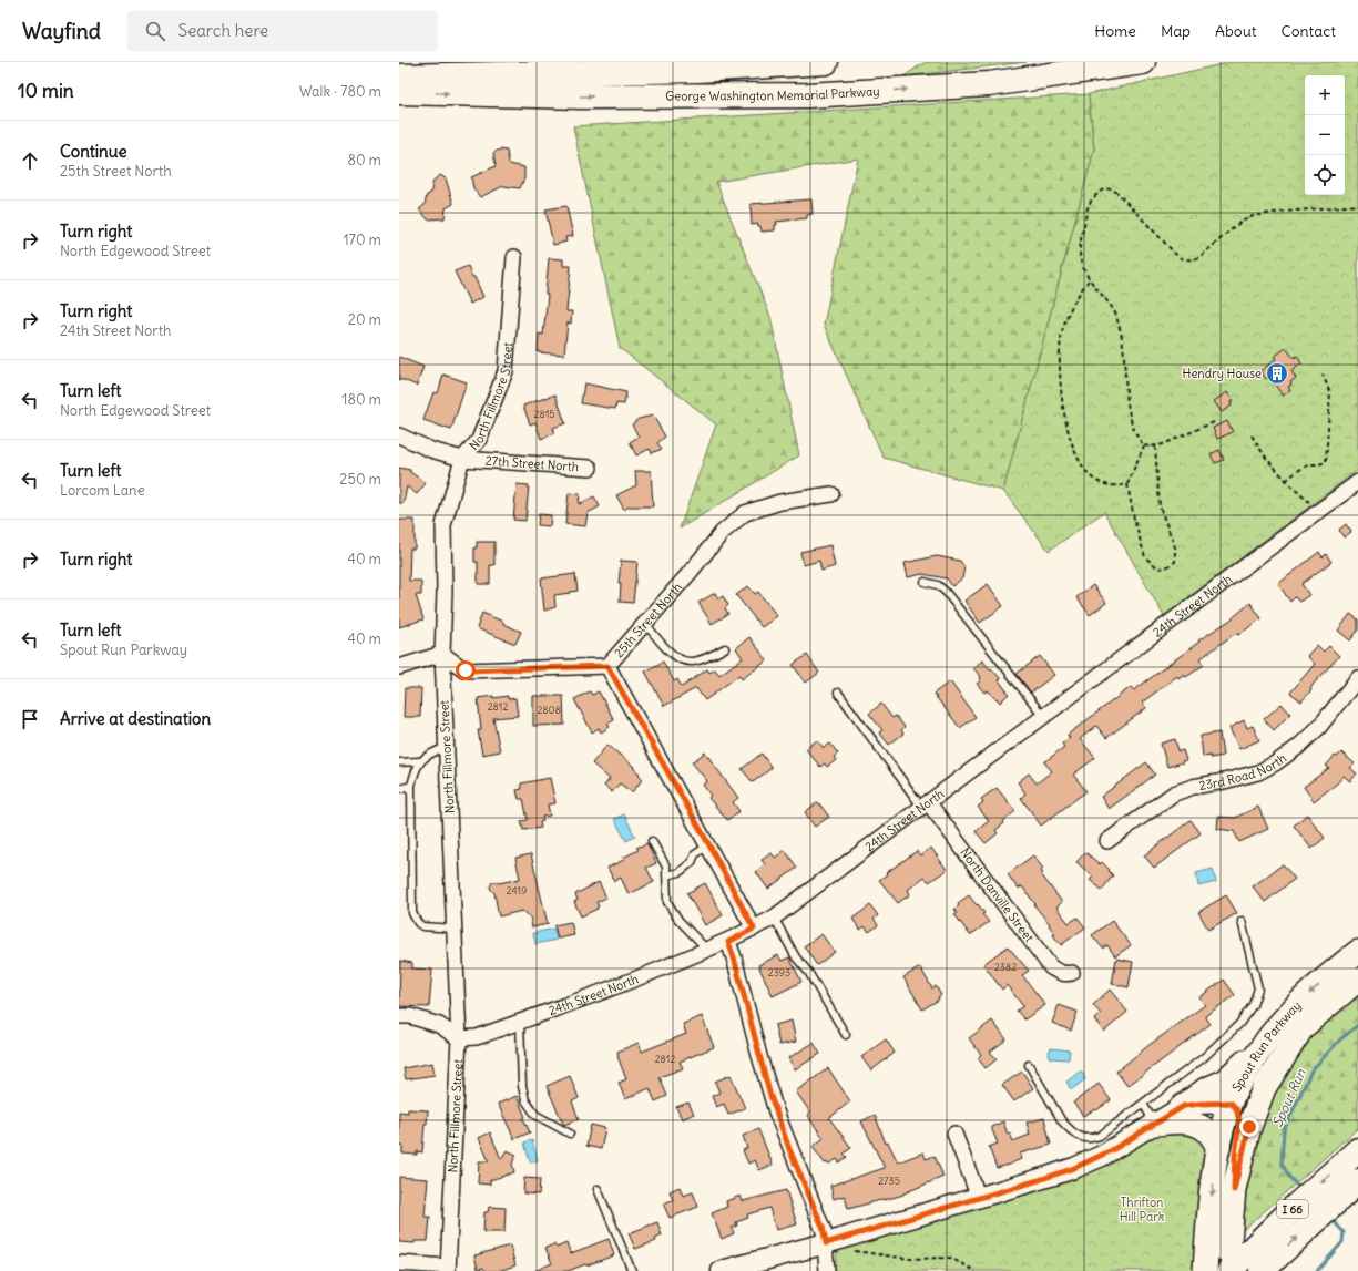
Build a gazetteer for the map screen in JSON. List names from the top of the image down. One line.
{"streets":{"highway":["George Washington Memorial Parkway","I 66"],"main road":["Spout Run Parkway"],"street":["North Fillmore Street","27th Street North","24th Street North","25th Street North","23rd Road North","North Danville Street"]},"crossings":[["North Fillmore Street","27th Street North"],["North Fillmore Street","24th Street North"],["North Fillmore Street","25th Street North"],["24th Street North","North Danville Street"],["Spout Run Parkway","I 66"]],"water":["Spout Run"],"parks":["Thrifton Hill Park"],"places":{"building":["Hendry House"]},"house_numbers":["2815","2812","2808","2419","2382","2393","2812","2735"],"page":{"header":"Wayfind","search":"Search here","nav":["Home","Map","About","Contact"],"heading":["10 min","Walk · 780 m"],"map_buttons":["+","−"],"list":[["Continue","25th Street North","80 m"],["Turn right","North Edgewood Street","170 m"],["Turn right","24th Street North","20 m"],["Turn left","North Edgewood Street","180 m"],["Turn left","Lorcom Lane","250 m"],["Turn right","40 m"],["Turn left","Spout Run Parkway","40 m"],"Arrive at destination"]}}
